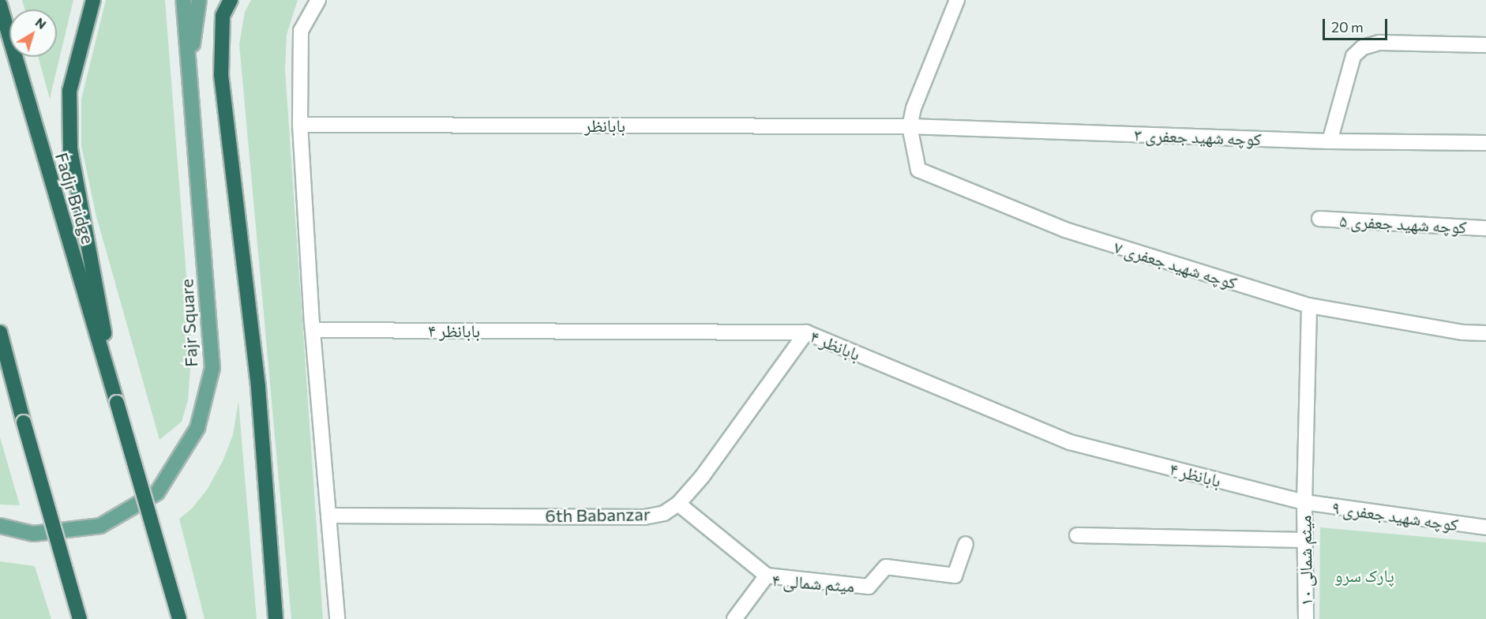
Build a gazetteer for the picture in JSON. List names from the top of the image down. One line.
{"streets":{"highway":["Fadjr Bridge"],"main road":["Fajr Square"],"street":["بابانظر","کوچه شهید جعفری ۳","کوچه شهید جعفری ۵","کوچه شهید جعفری ۷","بابانظر ۴","6th Babanzar","کوچه شهید جعفری ۹","میثم شمالی ۱۰","میثم شمالی ۴"]},"crossings":[["بابانظر","کوچه شهید جعفری ۳"],["بابانظر","کوچه شهید جعفری ۷"],["کوچه شهید جعفری ۳","کوچه شهید جعفری ۷"],["کوچه شهید جعفری ۷","میثم شمالی ۱۰"],["بابانظر ۴","6th Babanzar"],["بابانظر ۴","کوچه شهید جعفری ۹"],["بابانظر ۴","میثم شمالی ۱۰"],["کوچه شهید جعفری ۹","میثم شمالی ۱۰"]],"parks":["پارک سرو"],"scale_bar":"20 m","north":"top right"}
